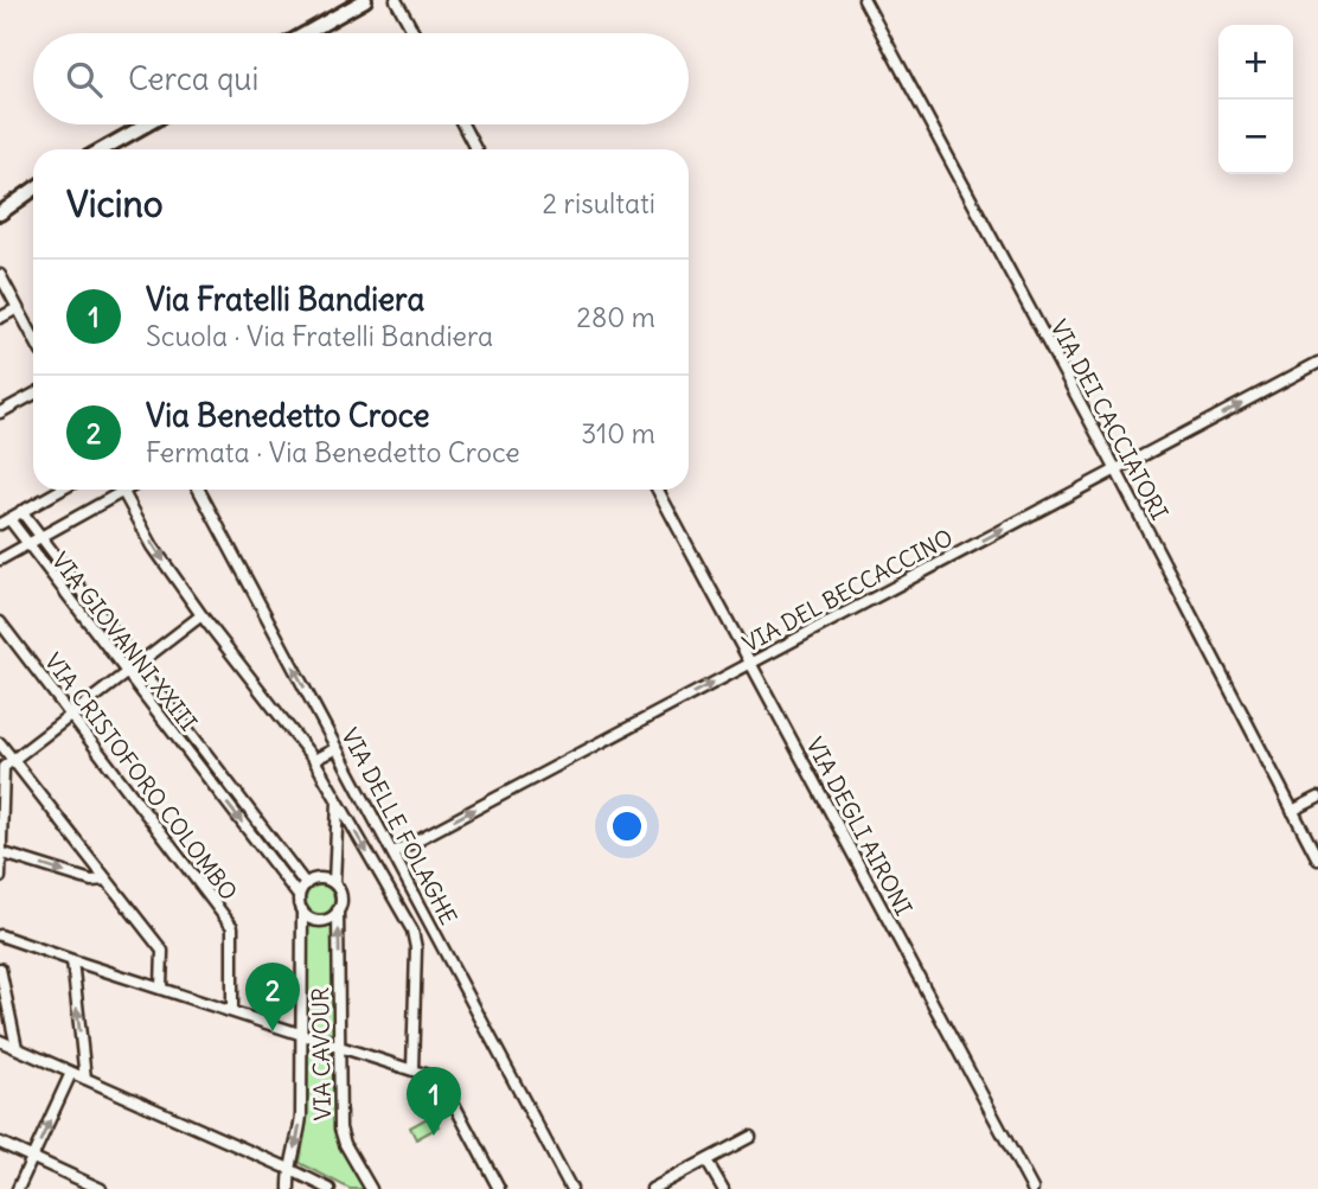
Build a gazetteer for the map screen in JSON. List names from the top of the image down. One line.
{"streets":{"street":["VIA DEI CACCIATORI","VIA DEL BECCACCINO","VIA GIOVANNI XXIII","VIA CRISTOFORO COLOMBO","VIA DELLE FOLAGHE","VIA DEGLI AIRONI","VIA CAVOUR"]},"crossings":[["VIA DEI CACCIATORI","VIA DEL BECCACCINO"],["VIA DEL BECCACCINO","VIA DELLE FOLAGHE"],["VIA DEL BECCACCINO","VIA DEGLI AIRONI"],["VIA GIOVANNI XXIII","VIA CAVOUR"]],"one_way":["VIA DEL BECCACCINO"],"page":{"map_buttons":["+","−"],"search":"Cerca qui","heading":["Vicino","2 risultati"],"list":[{"mark":"1","name":"Via Fratelli Bandiera","note":"Scuola · Via Fratelli Bandiera","value":"280 m"},{"mark":"2","name":"Via Benedetto Croce","note":"Fermata · Via Benedetto Croce","value":"310 m"}],"pins":["2","1"]}}
